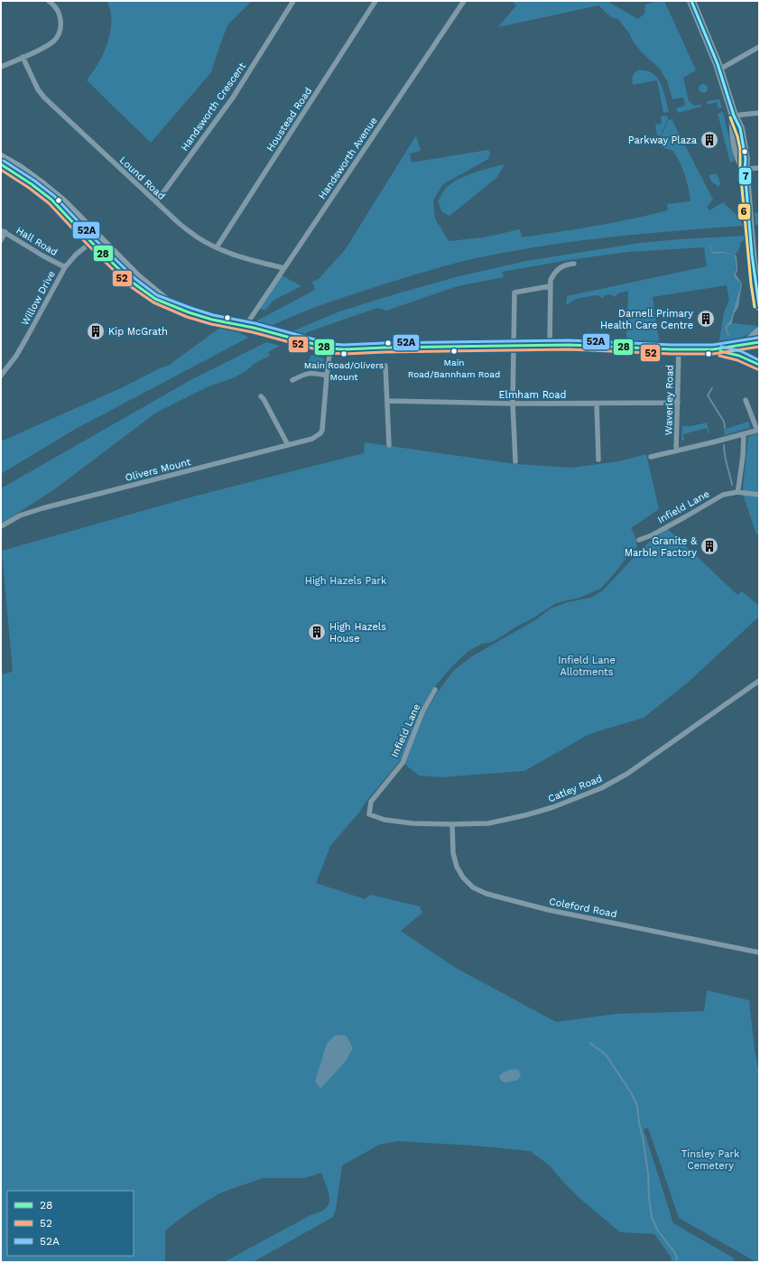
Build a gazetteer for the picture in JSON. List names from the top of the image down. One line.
{"streets":{"street":["Handsworth Crescent","Houstead Road","Handsworth Avenue","Lound Road","Hall Road","Willow Drive","Elmham Road","Waverley Road","Olivers Mount","Infield Lane","Catley Road","Coleford Road"]},"crossings":[["Handsworth Crescent","Lound Road"],["Houstead Road","Lound Road"],["Handsworth Avenue","Lound Road"],["Hall Road","Willow Drive"],["Elmham Road","Waverley Road"],["Infield Lane","Catley Road"],["Catley Road","Coleford Road"]],"parks":["High Hazels Park","Infield Lane Allotments","Tinsley Park Cemetery"],"places":{"building":["Parkway Plaza","Darnell Primary Health Care Centre","Kip McGrath","Granite & Marble Factory","High Hazels House"],"other":["Main Road/Bannham Road","Main Road/Olivers Mount"]},"lines":["transit line 7","transit line 6","transit line 52A","transit line 28","transit line 52"],"legend":["28","52","52A"]}
